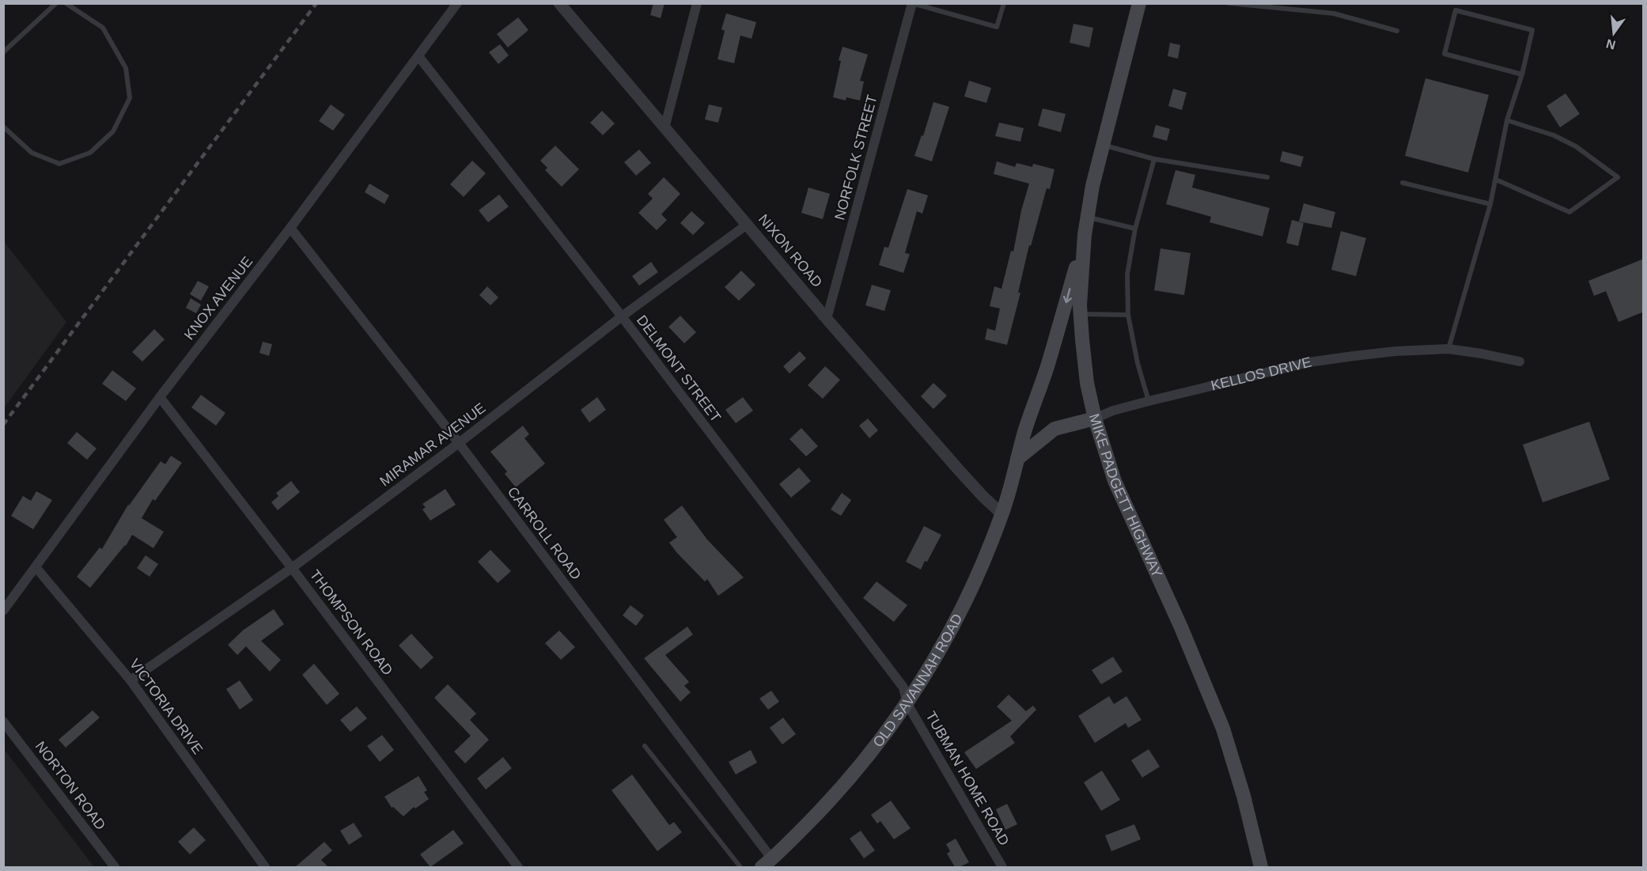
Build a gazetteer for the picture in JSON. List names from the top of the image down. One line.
{"streets":{"main road":["KELLOS DRIVE","MIKE PADGETT HIGHWAY","OLD SAVANNAH ROAD"],"street":["NORFOLK STREET","NIXON ROAD","KNOX AVENUE","DELMONT STREET","MIRAMAR AVENUE","CARROLL ROAD","THOMPSON ROAD","VICTORIA DRIVE","TUBMAN HOME ROAD","NORTON ROAD"]},"crossings":[["NORFOLK STREET","NIXON ROAD"],["NIXON ROAD","MIRAMAR AVENUE"],["NIXON ROAD","OLD SAVANNAH ROAD"],["KNOX AVENUE","DELMONT STREET"],["KNOX AVENUE","CARROLL ROAD"],["KNOX AVENUE","THOMPSON ROAD"],["KNOX AVENUE","VICTORIA DRIVE"],["DELMONT STREET","MIRAMAR AVENUE"],["DELMONT STREET","OLD SAVANNAH ROAD"],["DELMONT STREET","TUBMAN HOME ROAD"],["KELLOS DRIVE","MIKE PADGETT HIGHWAY"],["KELLOS DRIVE","OLD SAVANNAH ROAD"],["MIRAMAR AVENUE","CARROLL ROAD"],["MIRAMAR AVENUE","THOMPSON ROAD"],["MIRAMAR AVENUE","VICTORIA DRIVE"],["MIKE PADGETT HIGHWAY","OLD SAVANNAH ROAD"],["CARROLL ROAD","OLD SAVANNAH ROAD"],["OLD SAVANNAH ROAD","TUBMAN HOME ROAD"]],"north":"bottom"}
